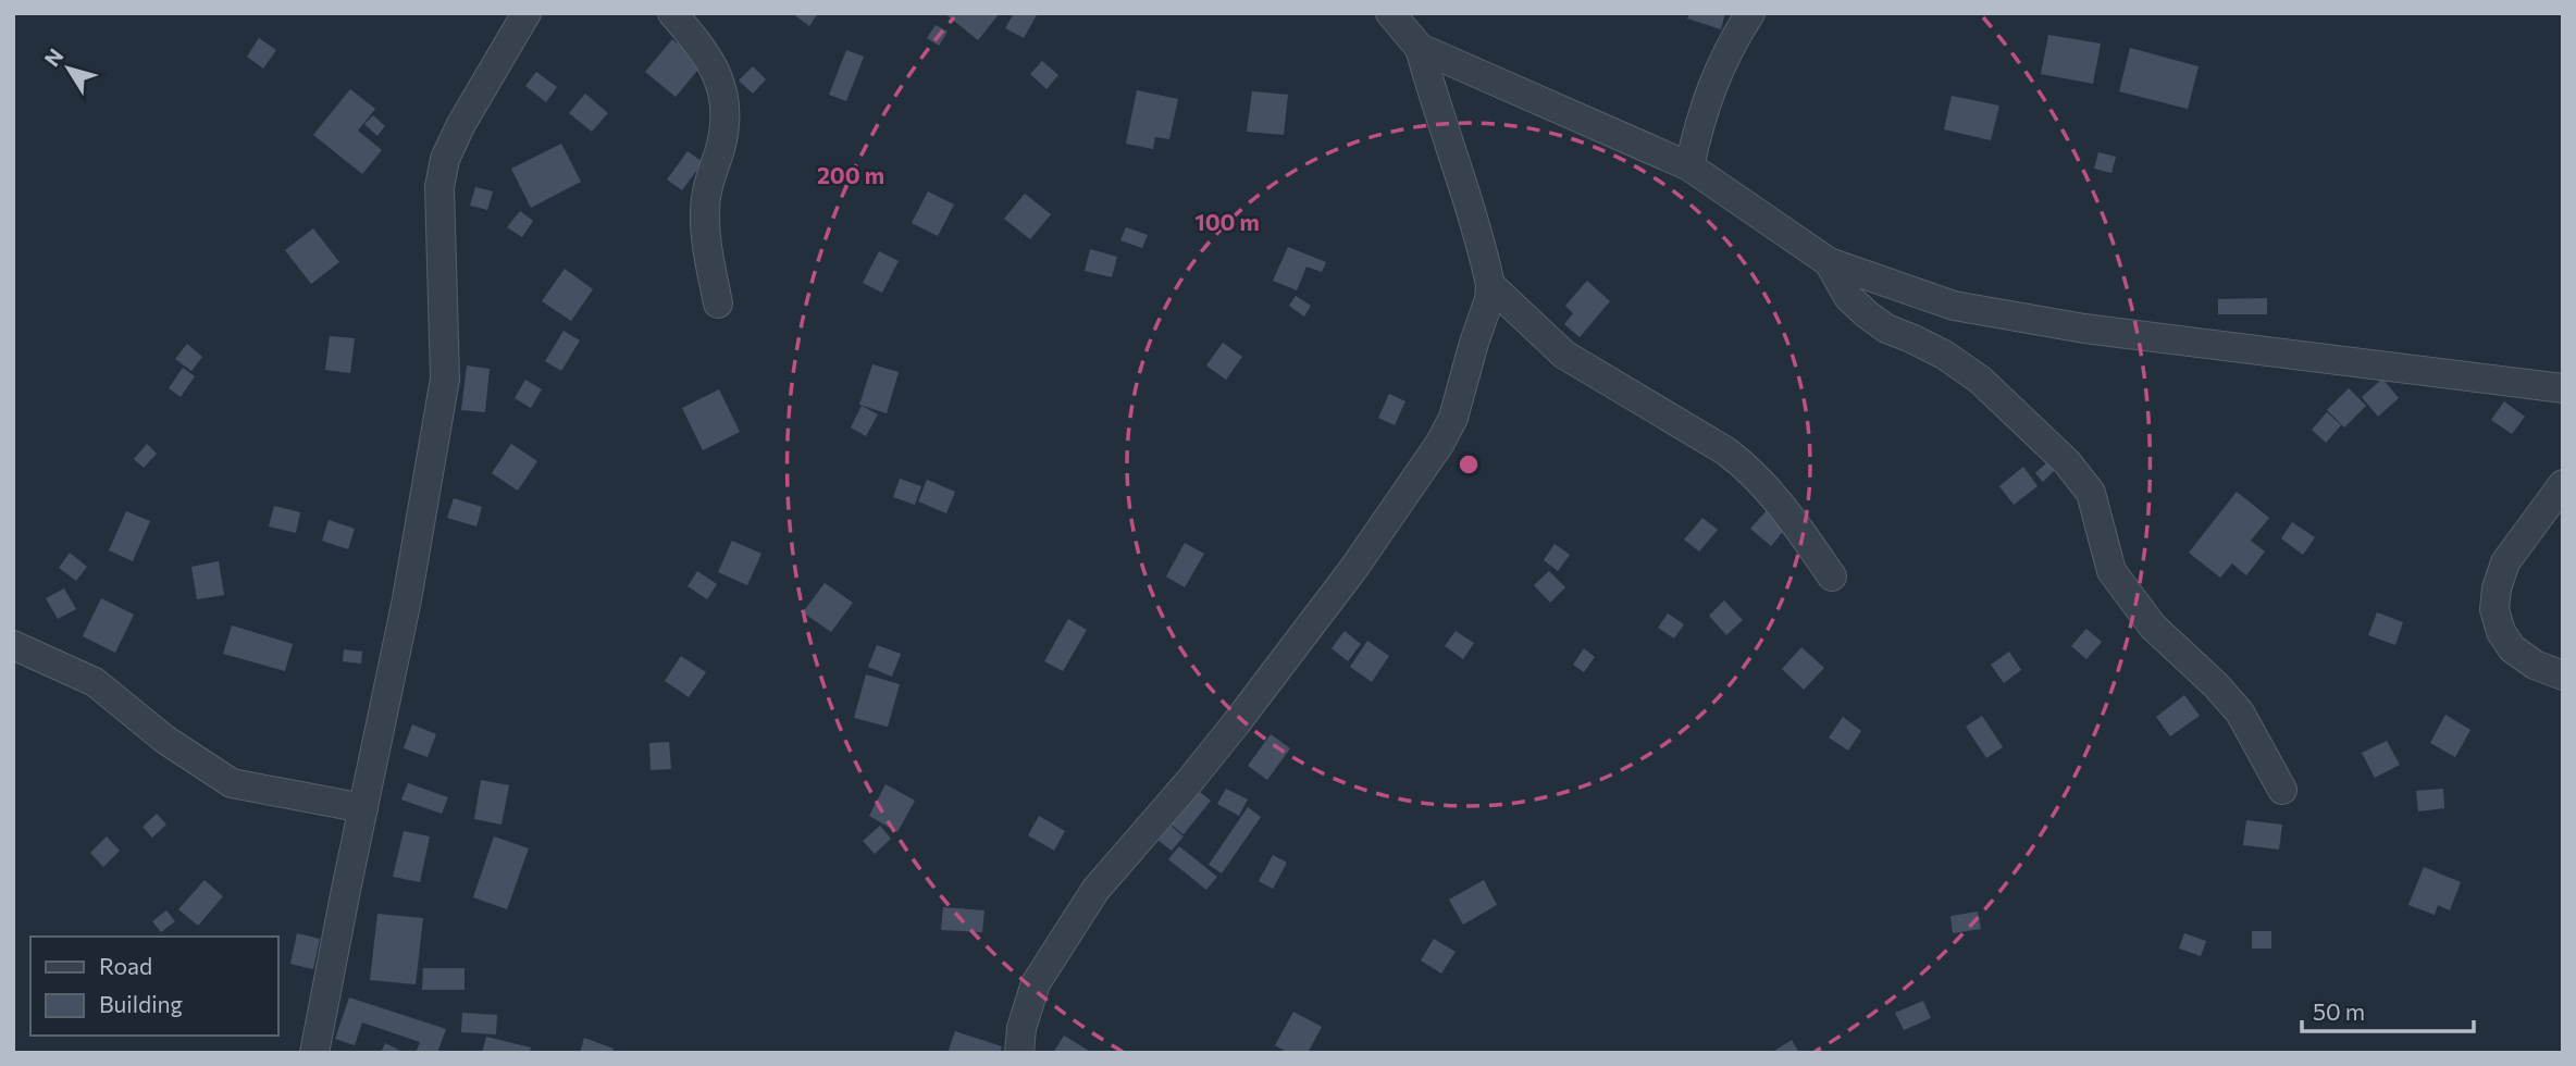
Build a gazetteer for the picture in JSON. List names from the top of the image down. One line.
{"legend":["Road","Building"],"scale_bar":"50 m","north":"top left","rings":["200 m","100 m"]}
